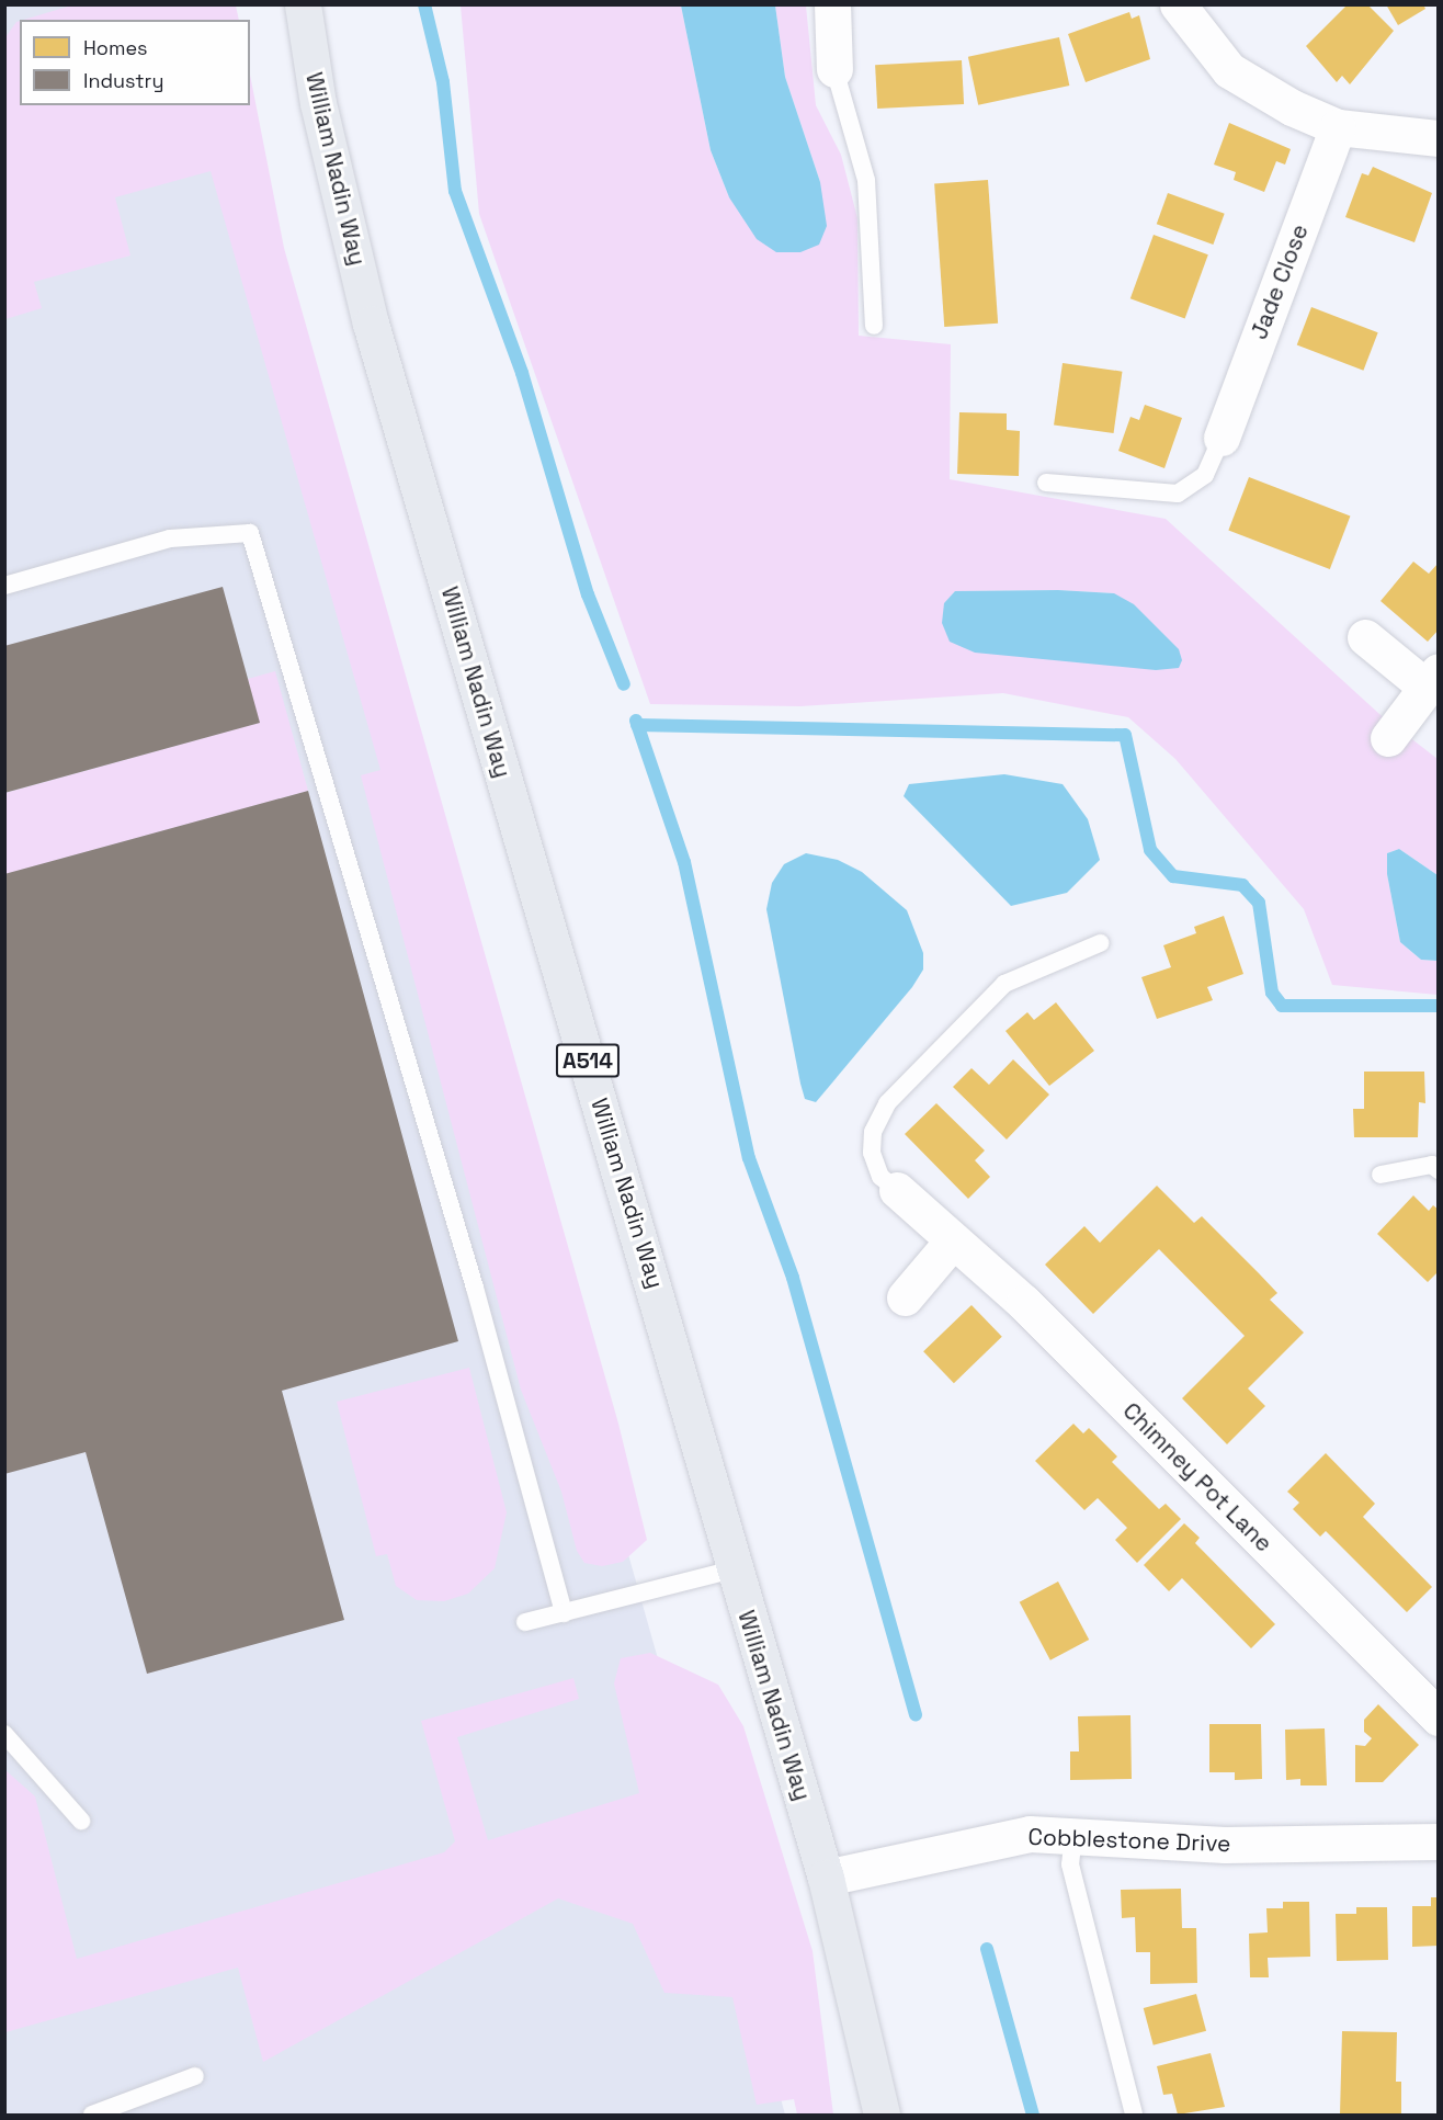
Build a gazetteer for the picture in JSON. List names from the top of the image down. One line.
{"streets":{"main road":["William Nadin Way","A514"],"street":["Jade Close","Chimney Pot Lane","Cobblestone Drive"]},"crossings":[["William Nadin Way","Cobblestone Drive"]],"legend":["Homes","Industry"]}
